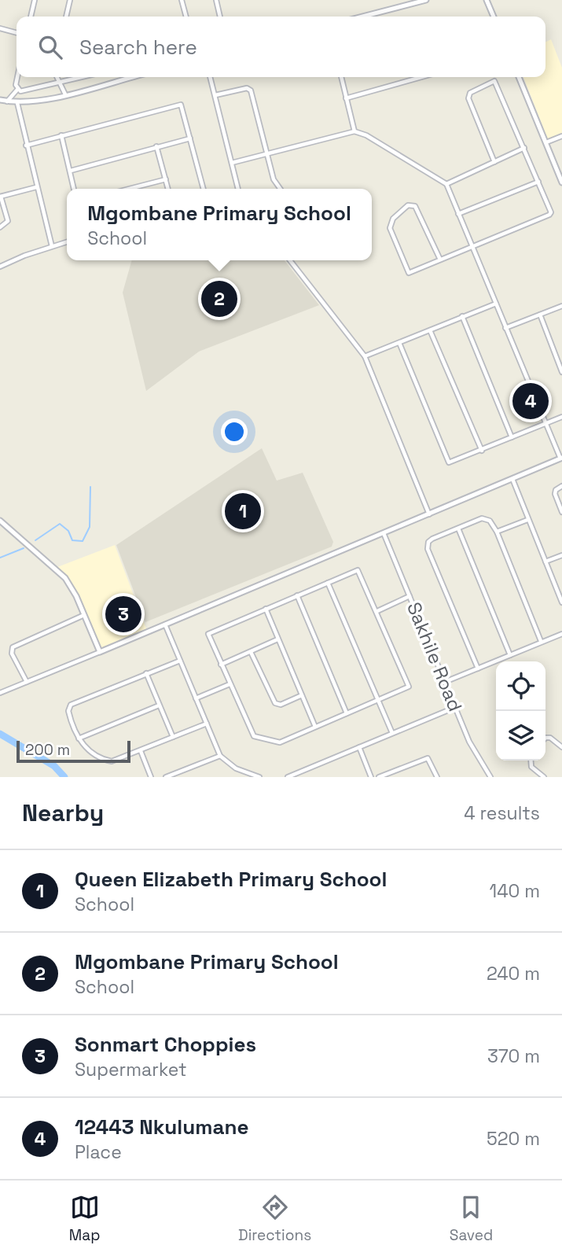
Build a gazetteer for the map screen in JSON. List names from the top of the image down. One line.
{"streets":{"street":["Sakhile Road"]},"scale_bar":"200 m","page":{"search":"Search here","popup":["Mgombane Primary School","School"],"pins":["2","4","1","3"],"scale":"200 m","heading":["Nearby","4 results"],"list":[{"mark":"1","name":"Queen Elizabeth Primary School","note":"School","value":"140 m"},{"mark":"2","name":"Mgombane Primary School","note":"School","value":"240 m"},{"mark":"3","name":"Sonmart Choppies","note":"Supermarket","value":"370 m"},{"mark":"4","name":"12443 Nkulumane","note":"Place","value":"520 m"}],"nav":["Map","Directions","Saved"]}}
